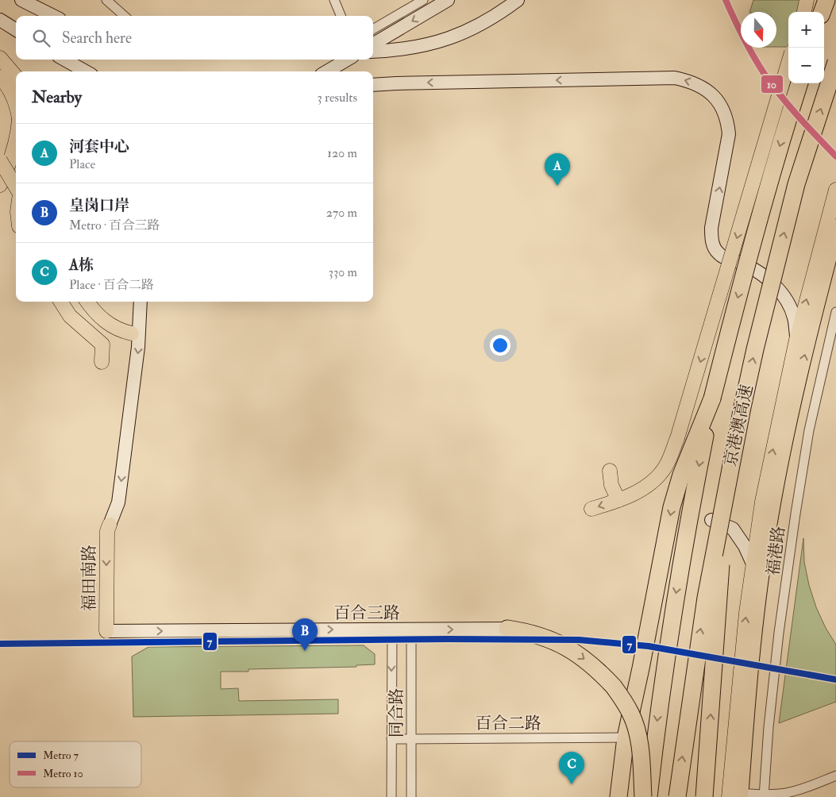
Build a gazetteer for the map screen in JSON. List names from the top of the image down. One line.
{"streets":{"highway":["京港澳高速"],"main road":["福田南路"],"street":["福港路","百合三路","同合路","百合二路"]},"crossings":[["福田南路","百合三路"],["百合三路","同合路"],["同合路","百合二路"]],"one_way":["福田南路","百合三路"],"lines":["metro line 10","metro line 7"],"legend":["Metro 7","Metro 10"],"north":"bottom","page":{"map_buttons":["+","−"],"search":"Search here","heading":["Nearby","3 results"],"list":[{"mark":"A","name":"河套中心","note":"Place","value":"120 m"},{"mark":"B","name":"皇岗口岸","note":"Metro · 百合三路","value":"270 m"},{"mark":"C","name":"A栋","note":"Place · 百合二路","value":"330 m"}],"pins":["A","B","C"]}}
